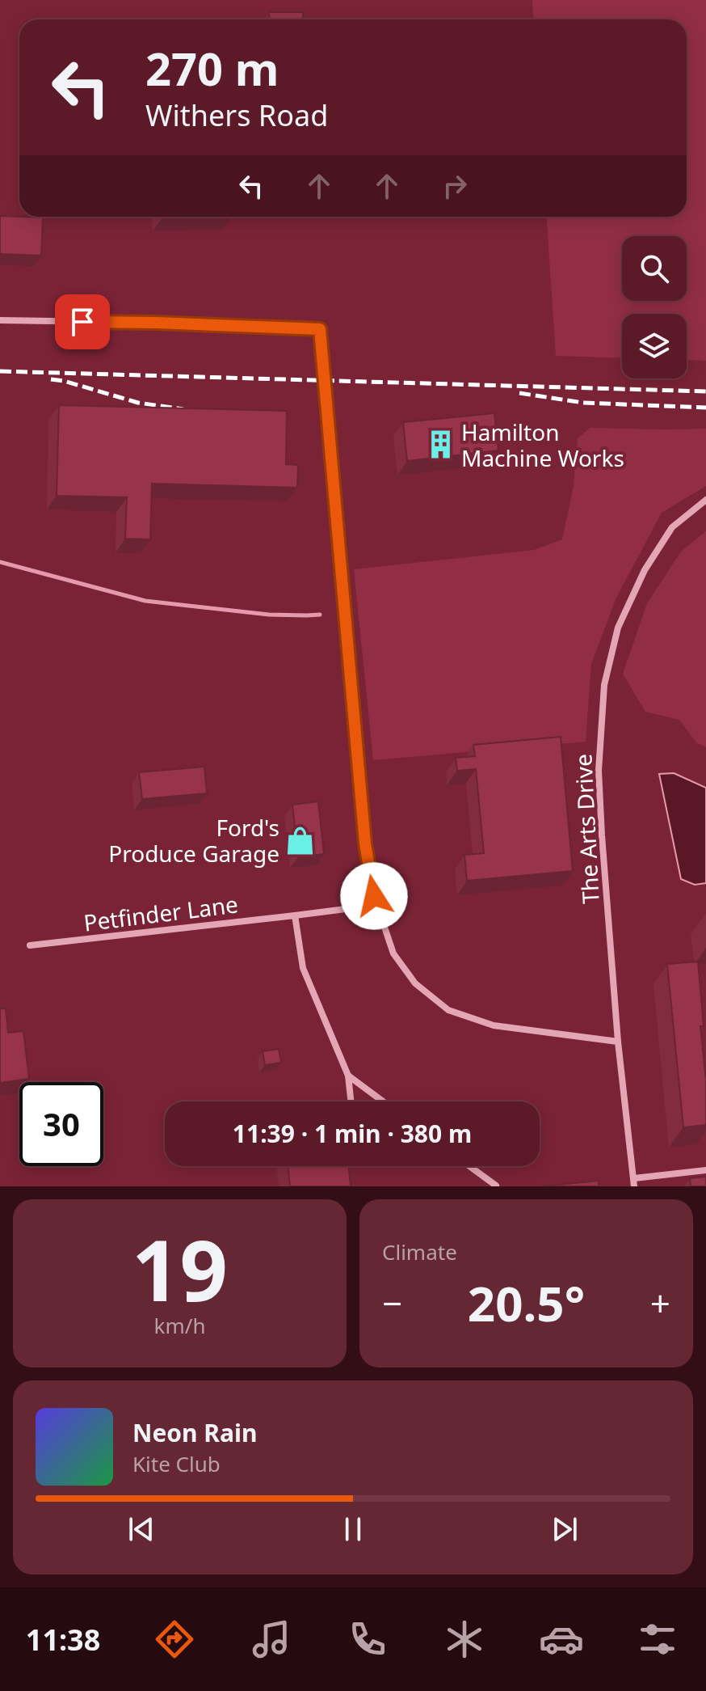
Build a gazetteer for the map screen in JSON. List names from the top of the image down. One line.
{"streets":{"street":["The Arts Drive","Petfinder Lane"]},"places":{"building":["Hamilton Machine Works"],"shop":["Ford's Produce Garage"]},"page":{"turn":["270 m","Withers Road"],"limit":"30","trip":"11:39 · 1 min · 380 m","tile":[["19","km/h"],"Climate"],"heat":["−","20.5°","+"],"song":["Neon Rain","Kite Club"],"tabs":"11:38"}}
